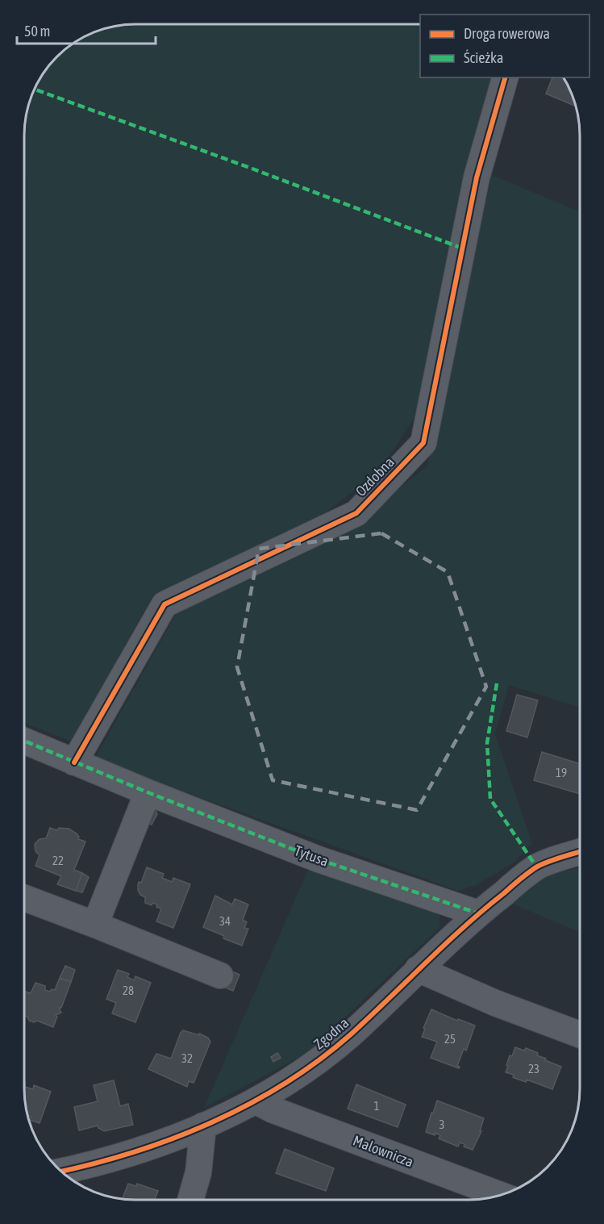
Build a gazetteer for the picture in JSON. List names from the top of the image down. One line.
{"streets":{"street":["Ozdobna","Tytusa","Zgodna","Malownicza"]},"crossings":[["Ozdobna","Tytusa"],["Tytusa","Zgodna"],["Zgodna","Malownicza"]],"house_numbers":["19","22","34","28","25","32","23","1","3"],"legend":["Droga rowerowa","Ścieżka"],"scale_bar":"50 m"}
